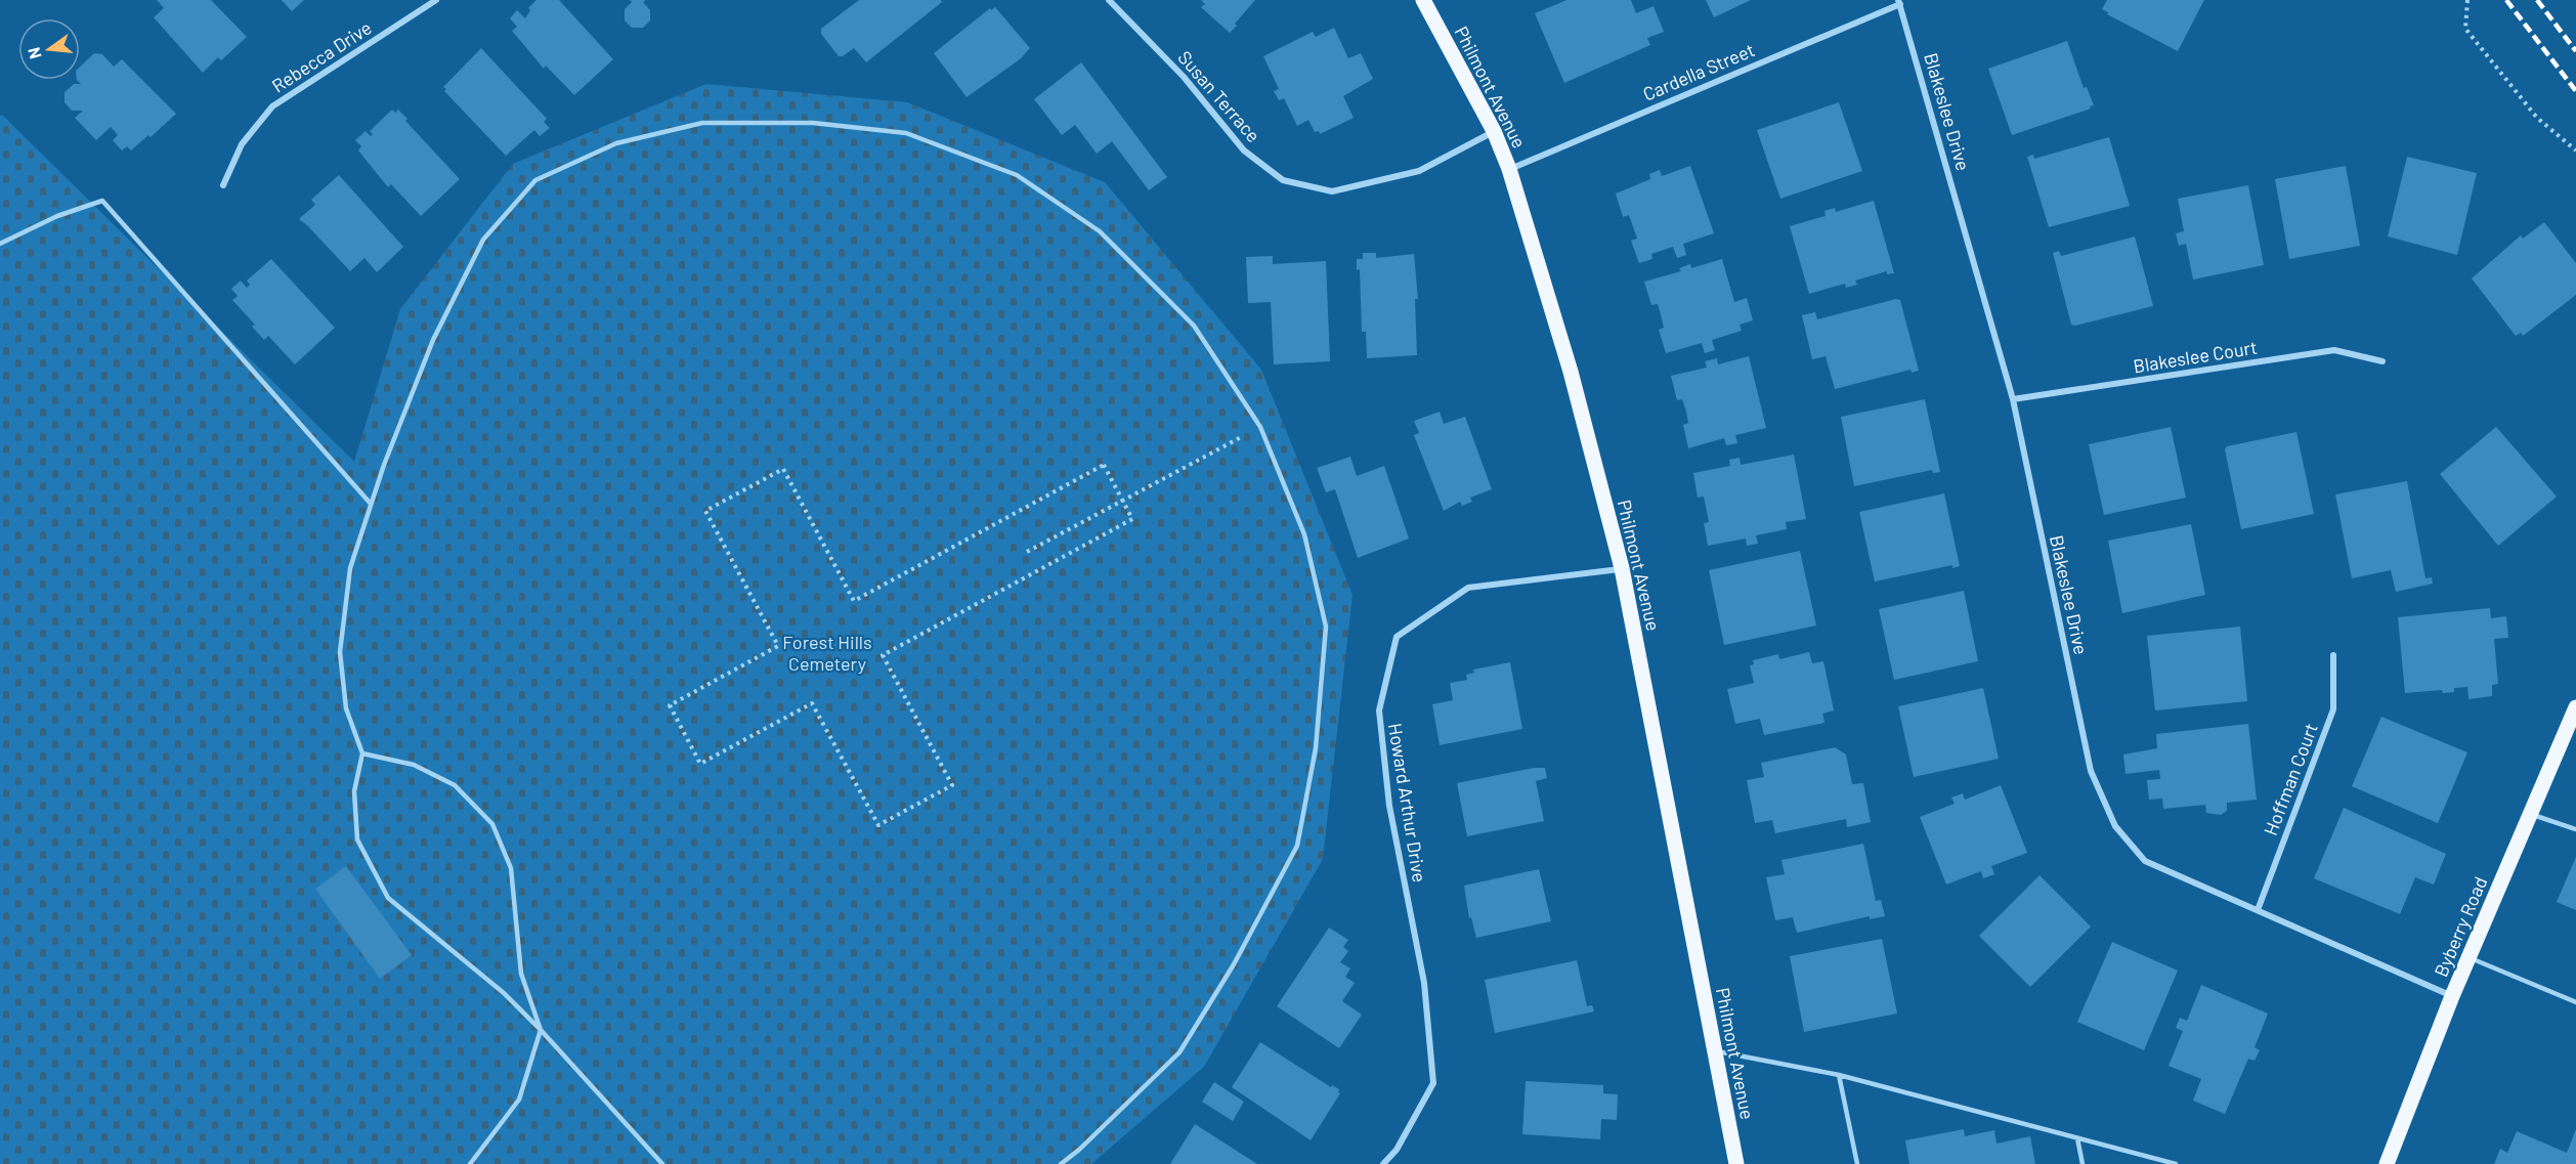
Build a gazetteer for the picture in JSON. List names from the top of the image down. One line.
{"streets":{"main road":["Philmont Avenue","Byberry Road"],"street":["Rebecca Drive","Cardella Street","Susan Terrace","Blakeslee Drive","Blakeslee Court","Hoffman Court","Howard Arthur Drive"]},"crossings":[["Cardella Street","Philmont Avenue"],["Cardella Street","Blakeslee Drive"],["Philmont Avenue","Susan Terrace"],["Philmont Avenue","Howard Arthur Drive"],["Blakeslee Drive","Blakeslee Court"],["Blakeslee Drive","Hoffman Court"],["Blakeslee Drive","Byberry Road"]],"parks":["Forest Hills Cemetery"],"north":"left"}
